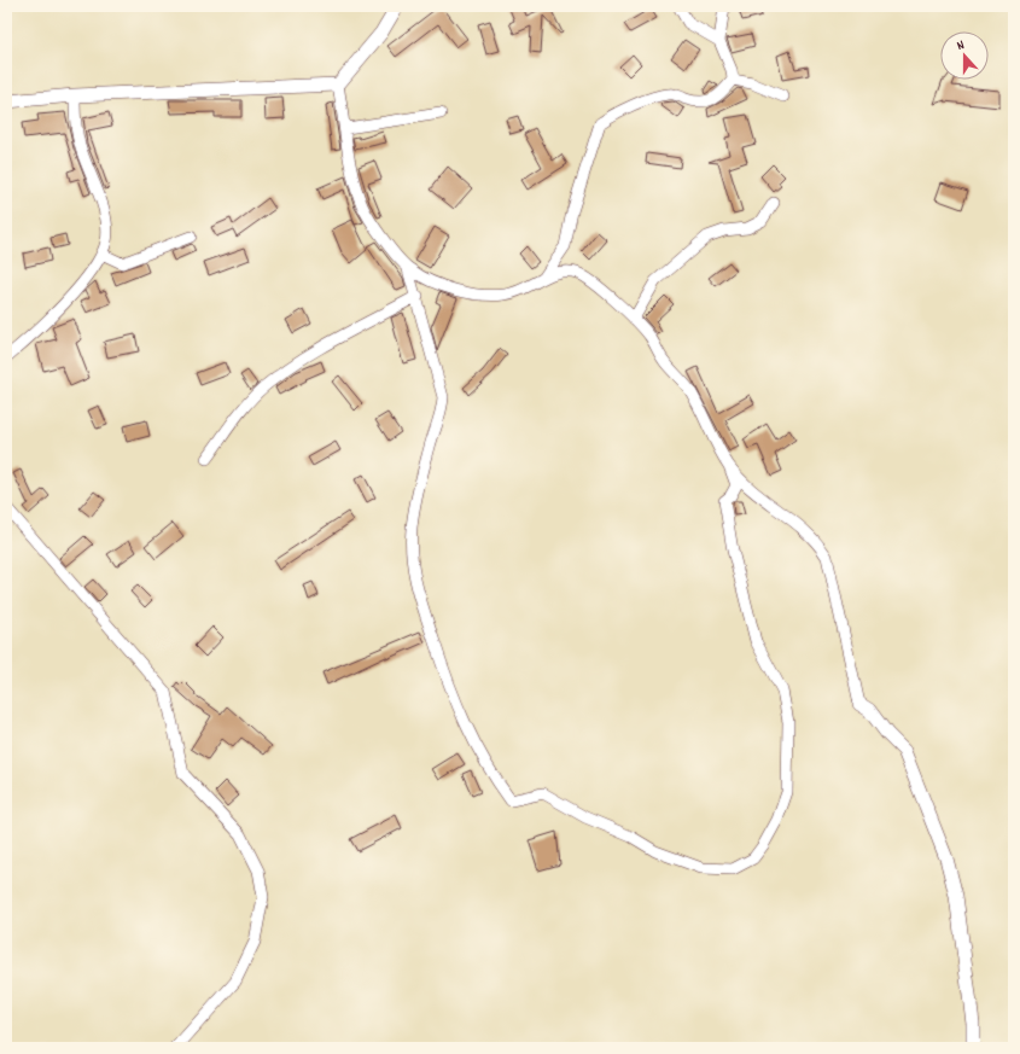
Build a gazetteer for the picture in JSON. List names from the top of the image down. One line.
{"north":"top"}
